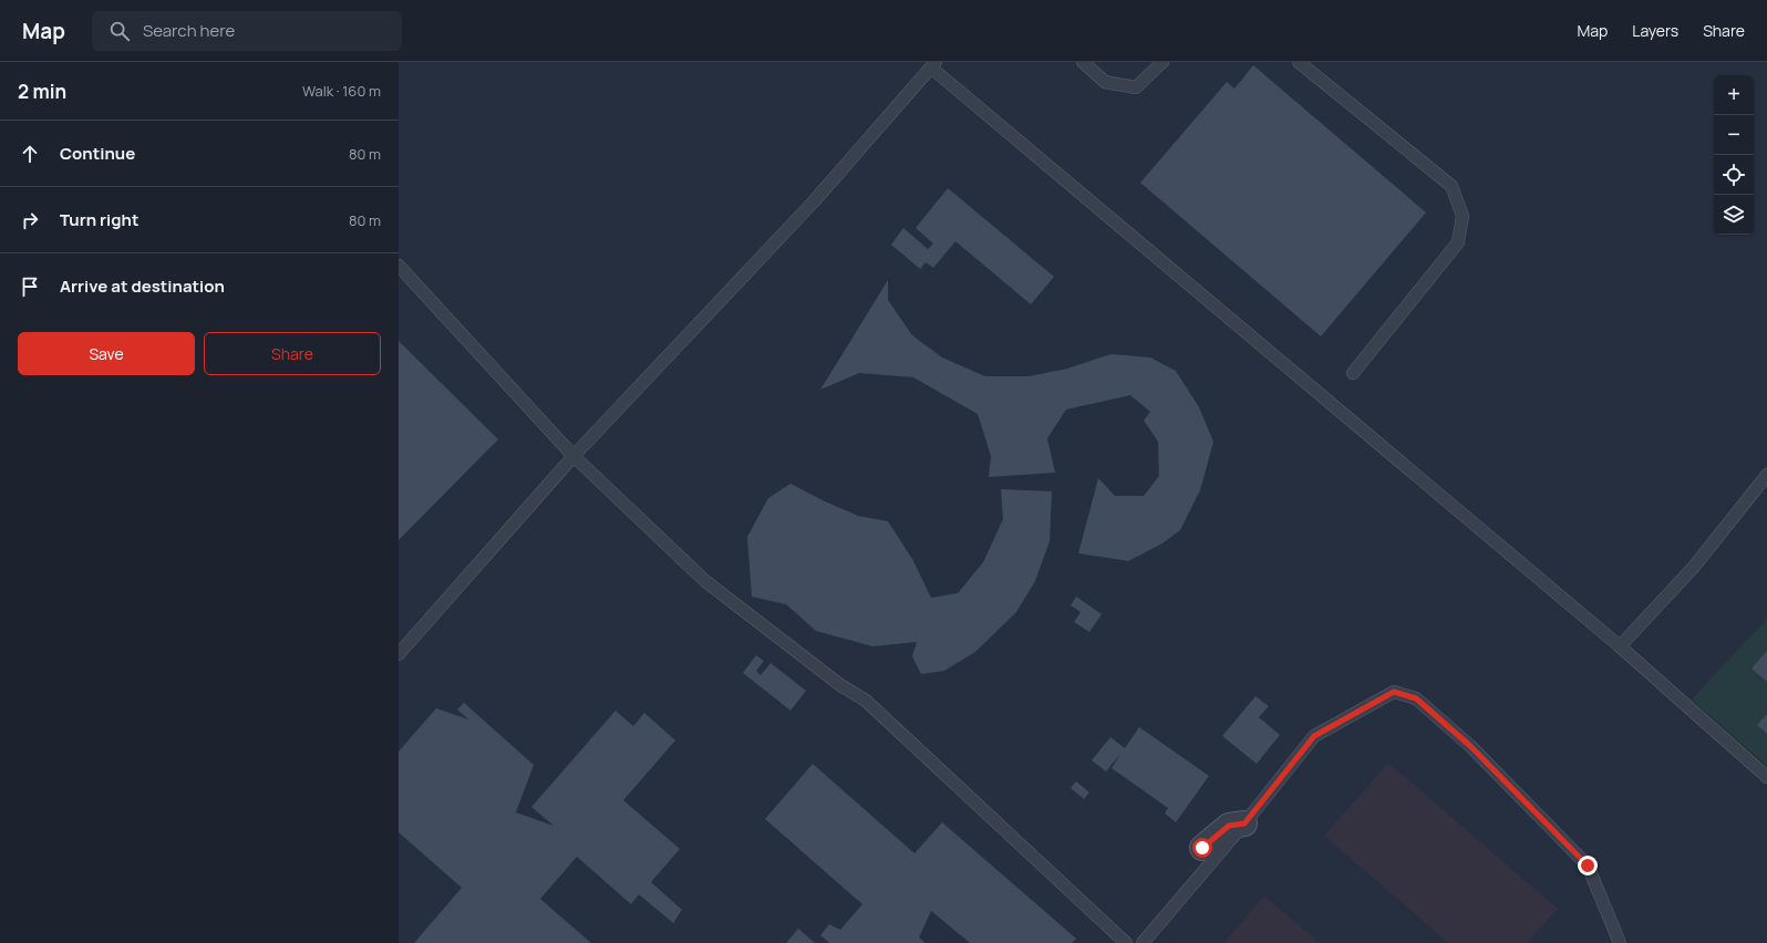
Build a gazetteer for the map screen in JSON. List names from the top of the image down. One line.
{"page":{"header":"Map","search":"Search here","nav":["Map","Layers","Share"],"heading":["2 min","Walk · 160 m"],"map_buttons":["+","−"],"list":[["Continue","80 m"],["Turn right","80 m"],"Arrive at destination"],"buttons":["Save","Share"]}}
